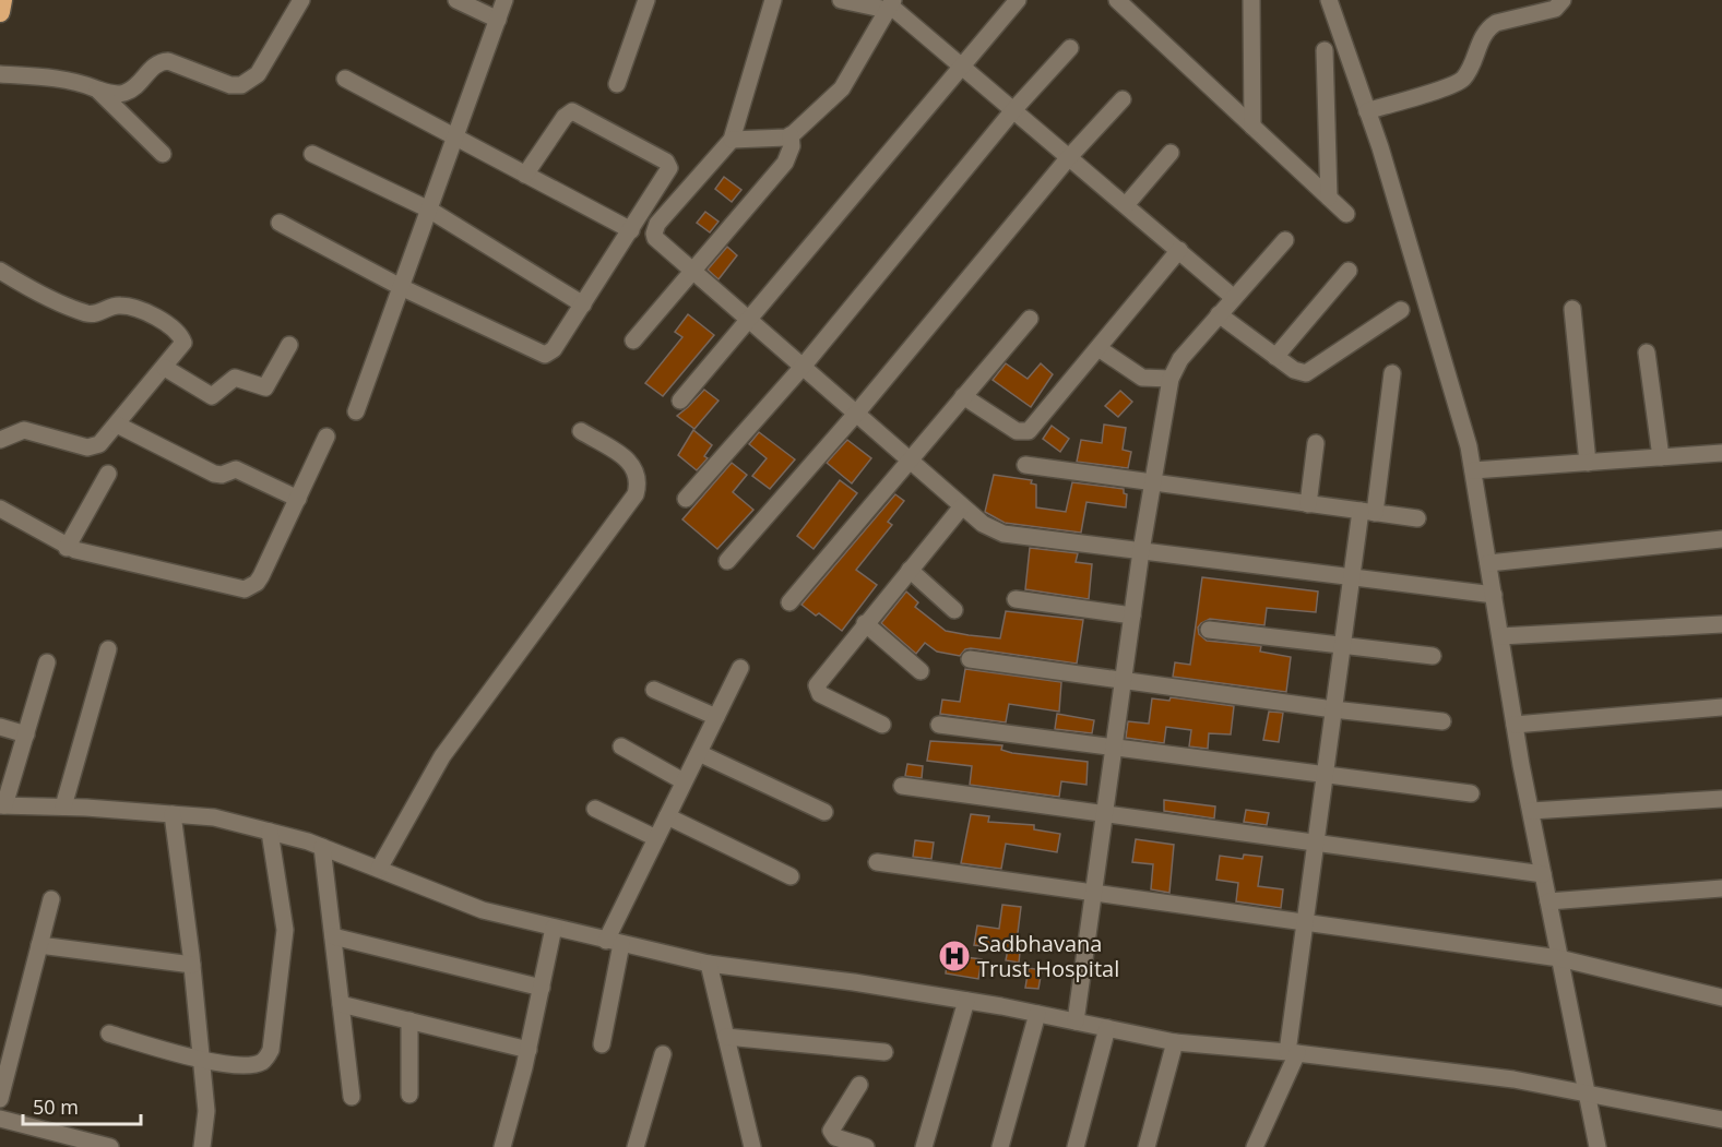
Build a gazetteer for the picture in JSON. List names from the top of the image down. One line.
{"places":{"hospital":["Sadbhavana Trust Hospital"]},"scale_bar":"50 m"}
